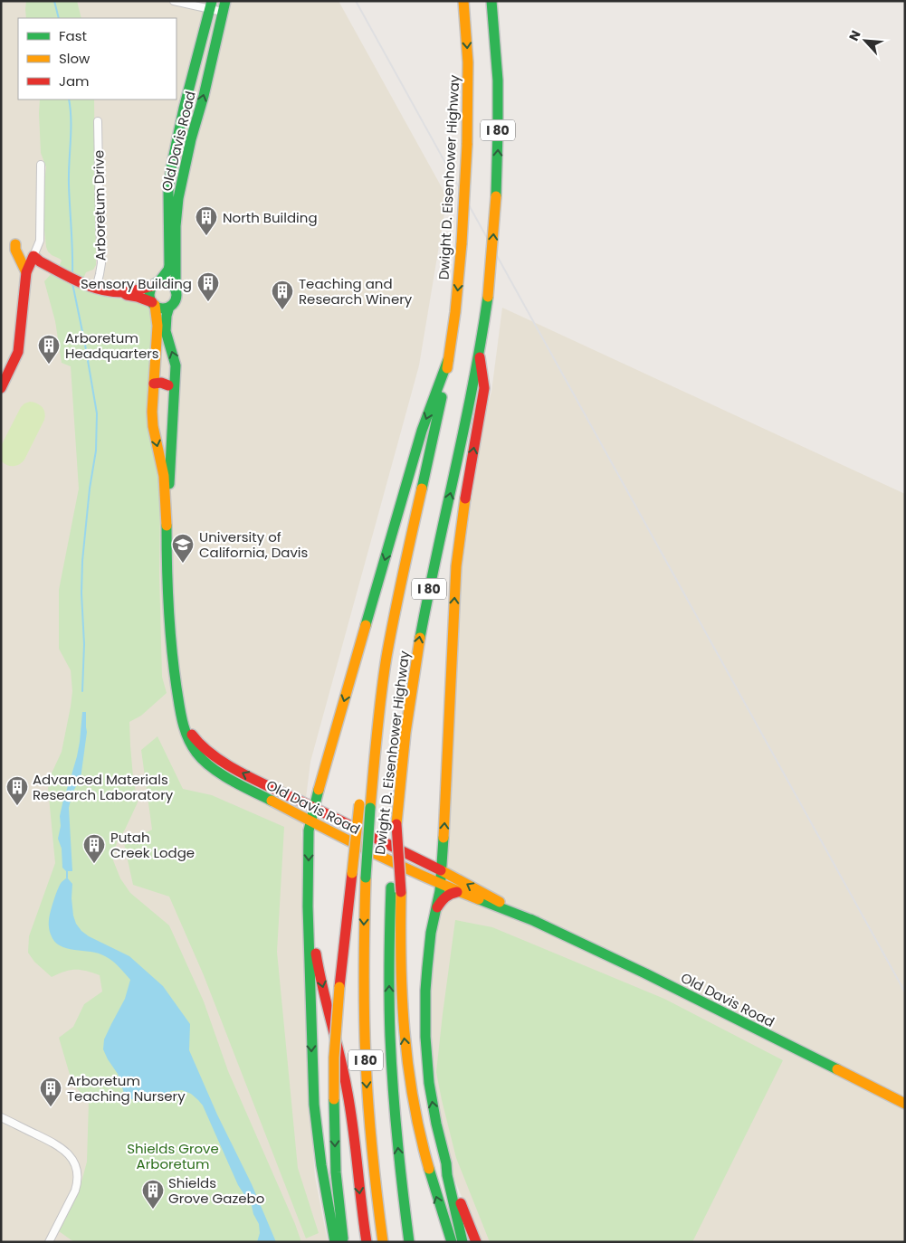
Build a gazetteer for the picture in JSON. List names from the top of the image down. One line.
{"streets":{"main road":["I 80","Old Davis Road","Dwight D. Eisenhower Highway"],"street":["Arboretum Drive"]},"parks":["Shields Grove Arboretum"],"places":{"building":["North Building","Sensory Building","Teaching and Research Winery","Arboretum Headquarters","Advanced Materials Research Laboratory","Putah Creek Lodge","Arboretum Teaching Nursery","Shields Grove Gazebo"],"school or university":["University of California, Davis"]},"legend":["Fast","Slow","Jam"],"north":"top left"}
